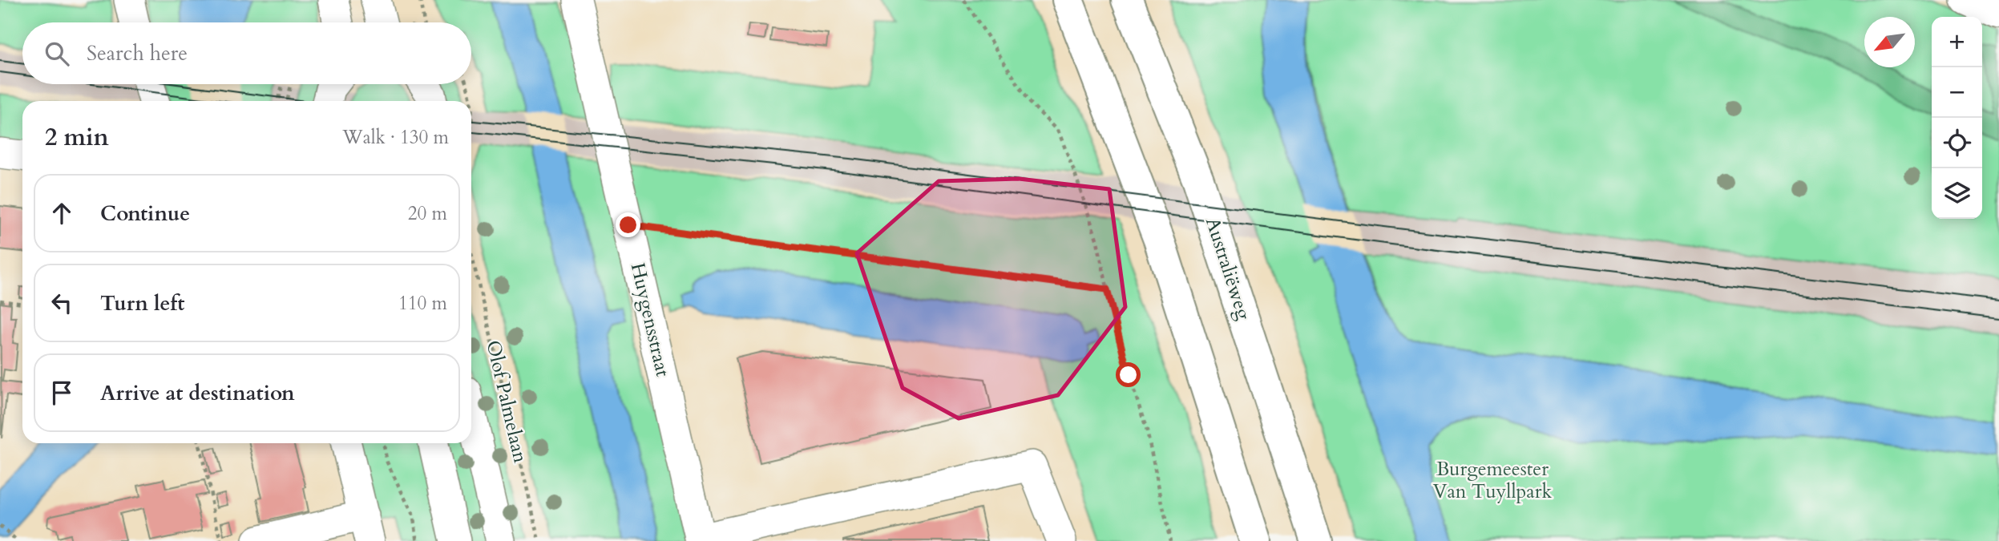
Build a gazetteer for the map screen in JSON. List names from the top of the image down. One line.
{"streets":{"main road":["Australiëweg"],"street":["Huygensstraat","Olof Palmelaan"]},"parks":["Burgemeester Van Tuyllpark"],"north":"bottom left","page":{"map_buttons":["+","−"],"search":"Search here","heading":["2 min","Walk · 130 m"],"list":[["Continue","20 m"],["Turn left","110 m"],"Arrive at destination"]}}
